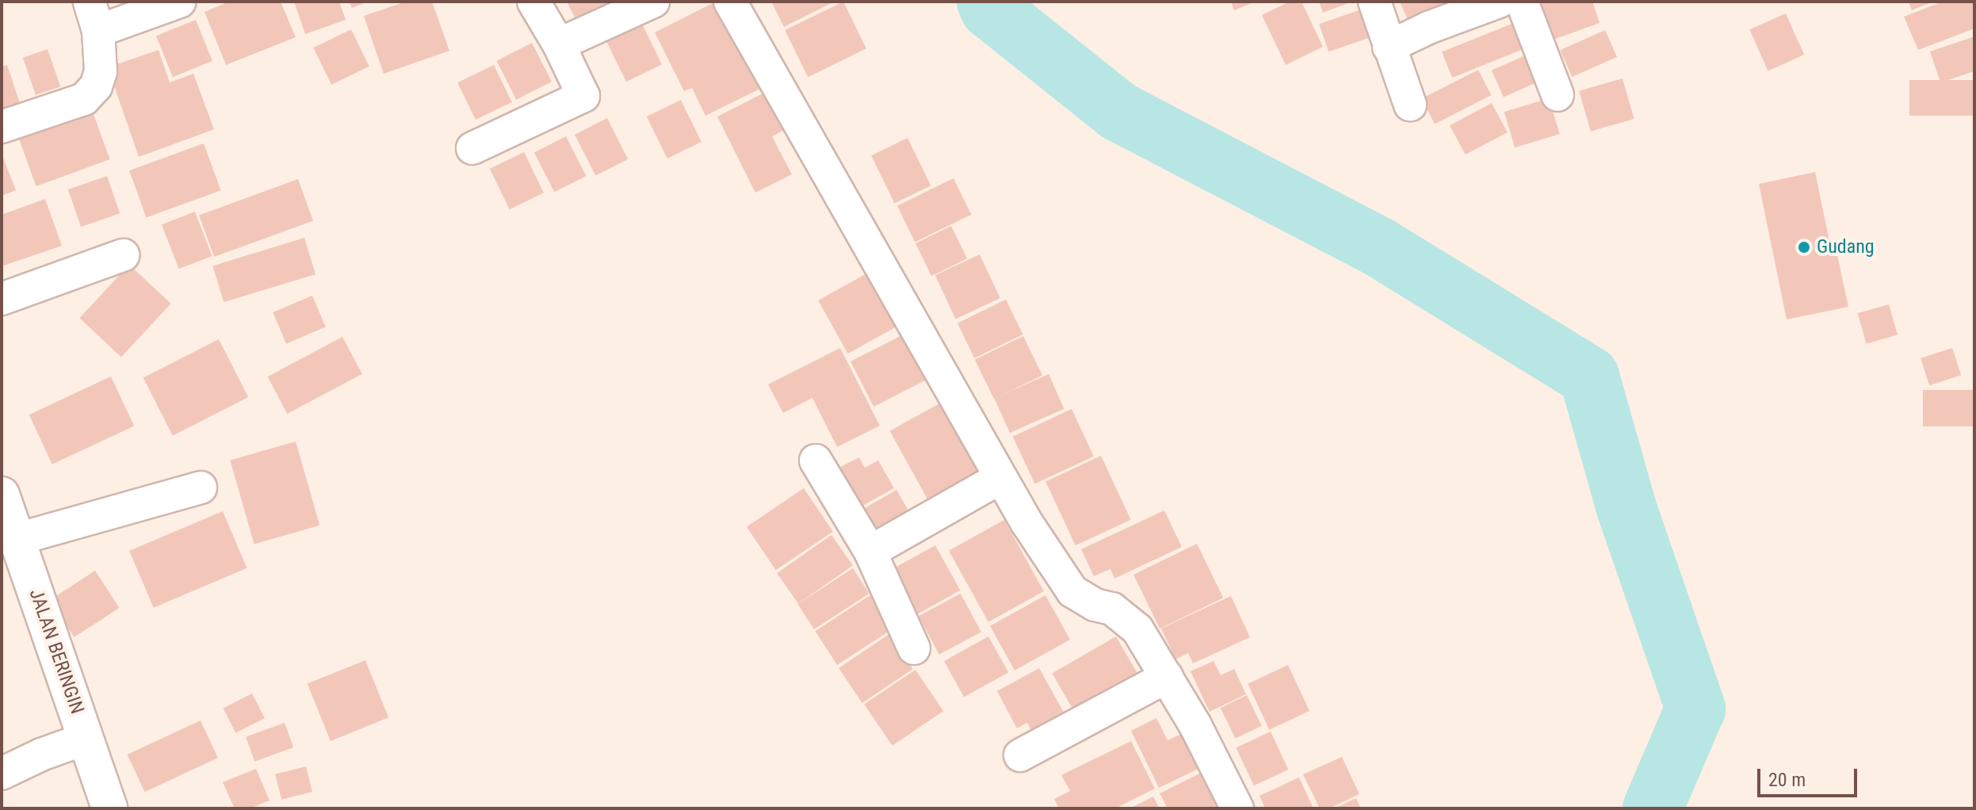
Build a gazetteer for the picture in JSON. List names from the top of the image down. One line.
{"streets":{"street":["JALAN BERINGIN"]},"places":["Gudang"],"scale_bar":"20 m"}
